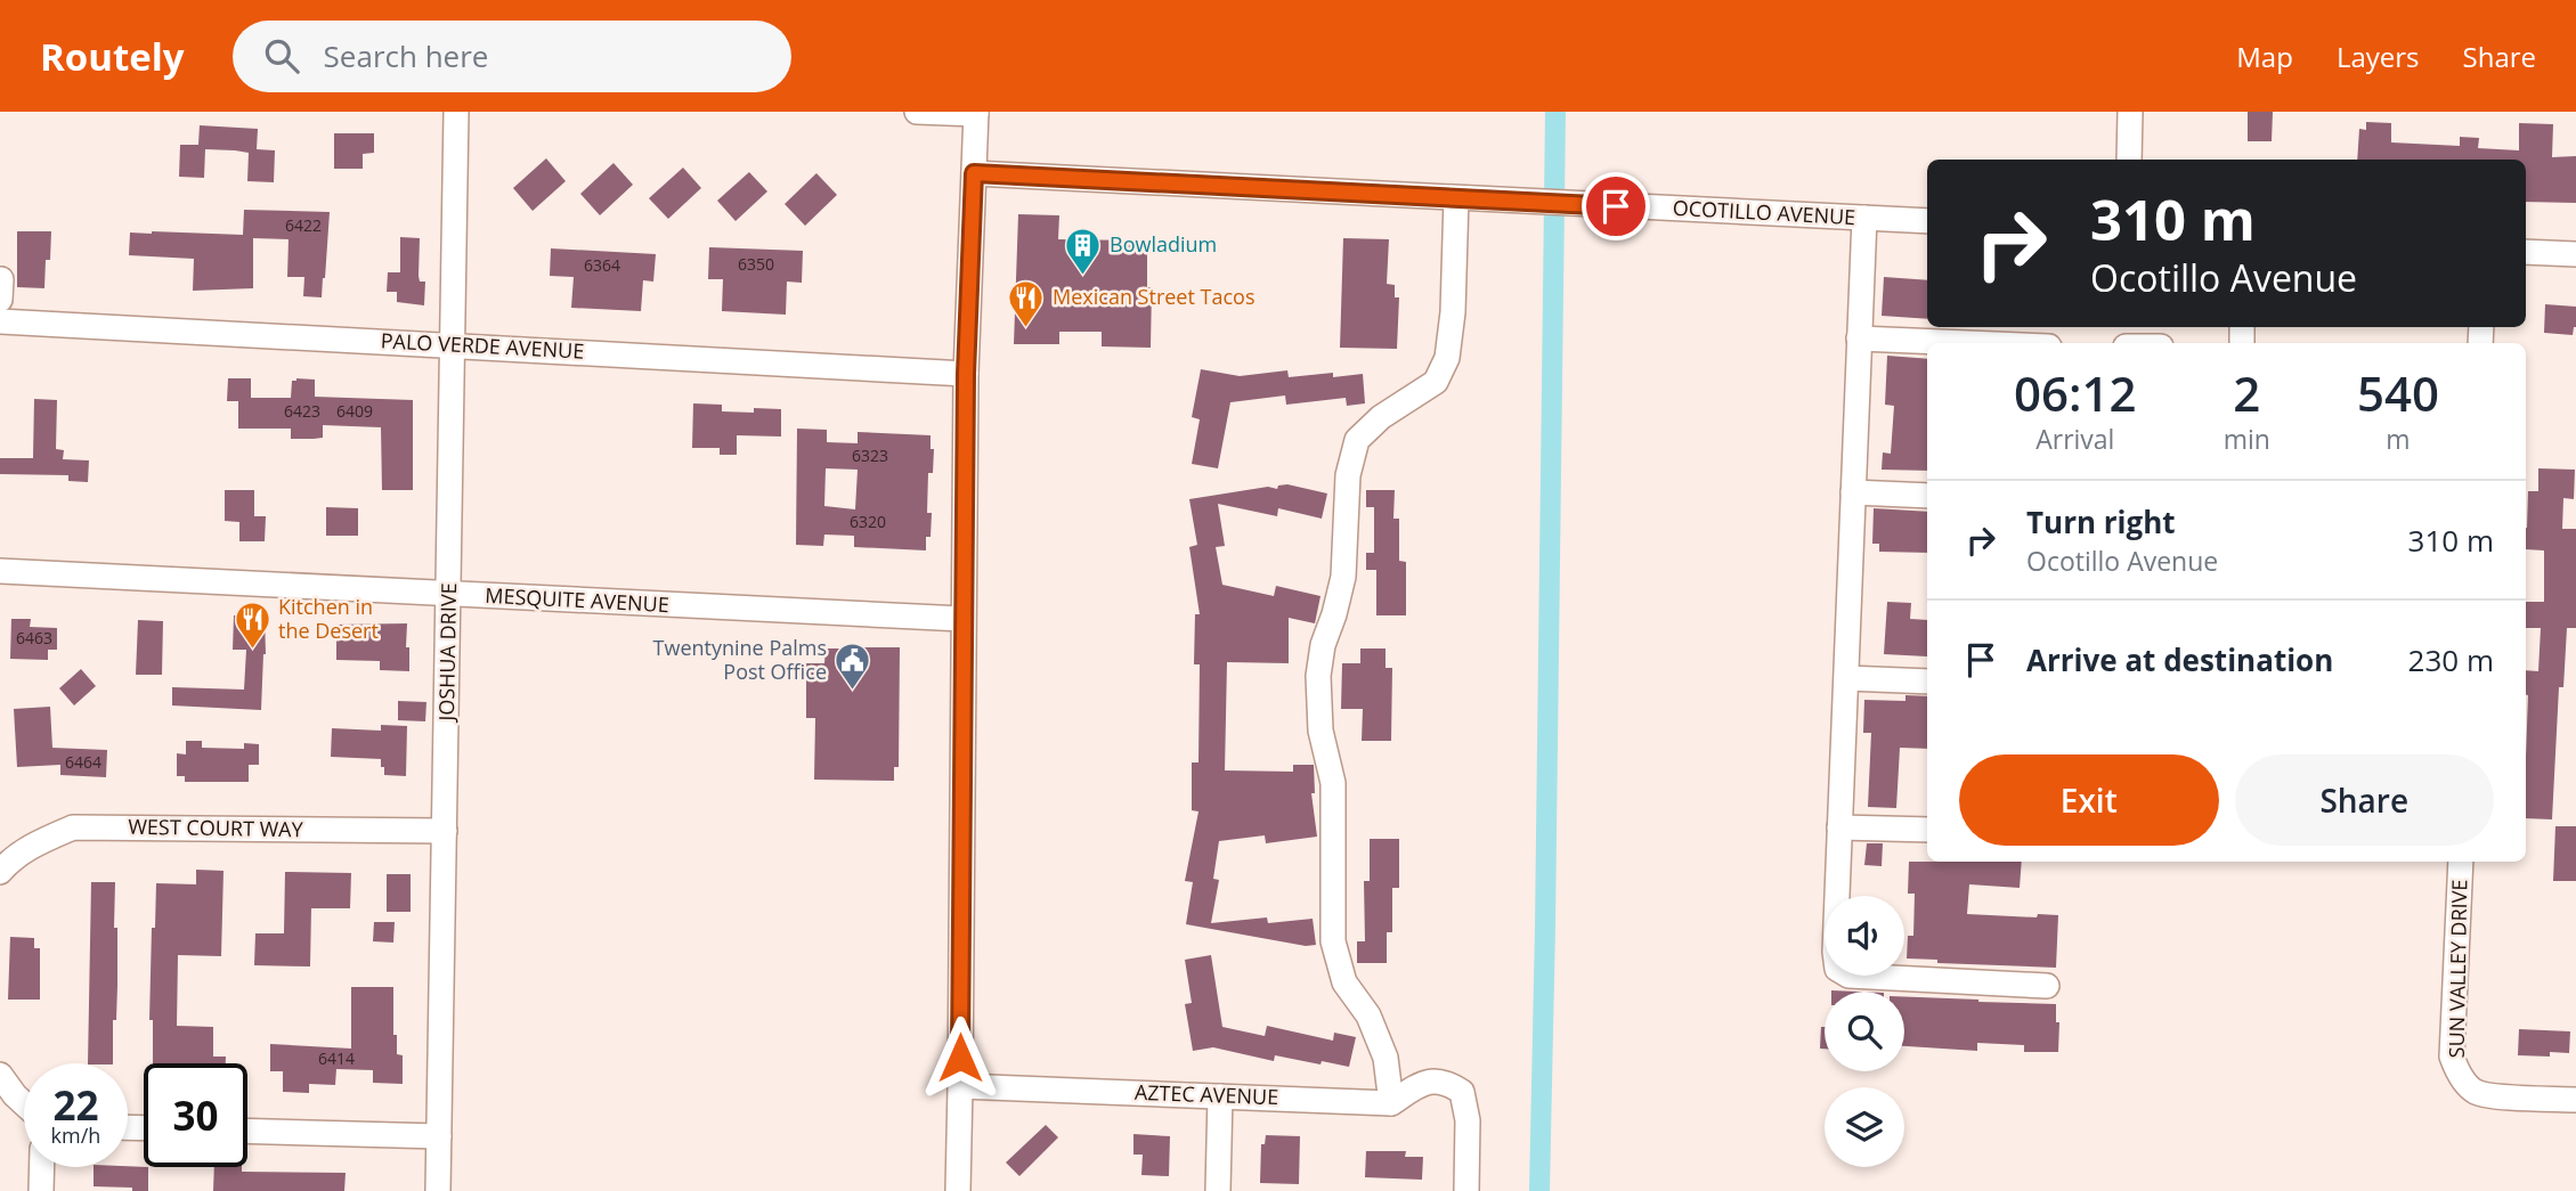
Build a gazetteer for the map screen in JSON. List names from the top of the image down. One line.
{"streets":{"street":["OCOTILLO AVENUE","PALO VERDE AVENUE","MESQUITE AVENUE","JOSHUA DRIVE","WEST COURT WAY","SUN VALLEY DRIVE","AZTEC AVENUE"]},"crossings":[["PALO VERDE AVENUE","JOSHUA DRIVE"],["MESQUITE AVENUE","JOSHUA DRIVE"],["JOSHUA DRIVE","WEST COURT WAY"]],"places":{"building":["Bowladium"],"restaurant":["Mexican Street Tacos","Kitchen in the Desert"],"public building":["Twentynine Palms Post Office"]},"house_numbers":["6422","6350","6364","6423","6409","6323","6320","6463","6464","6414"],"page":{"header":"Routely","search":"Search here","nav":["Map","Layers","Share"],"turn":["310 m","Ocotillo Avenue"],"eta":["06:12","Arrival","2","min","540","m"],"list":[{"name":"Turn right","note":"Ocotillo Avenue","value":"310 m"},{"name":"Arrive at destination","value":"230 m"}],"buttons":["Exit","Share"],"speed":"22 km/h","limit":"30"}}
